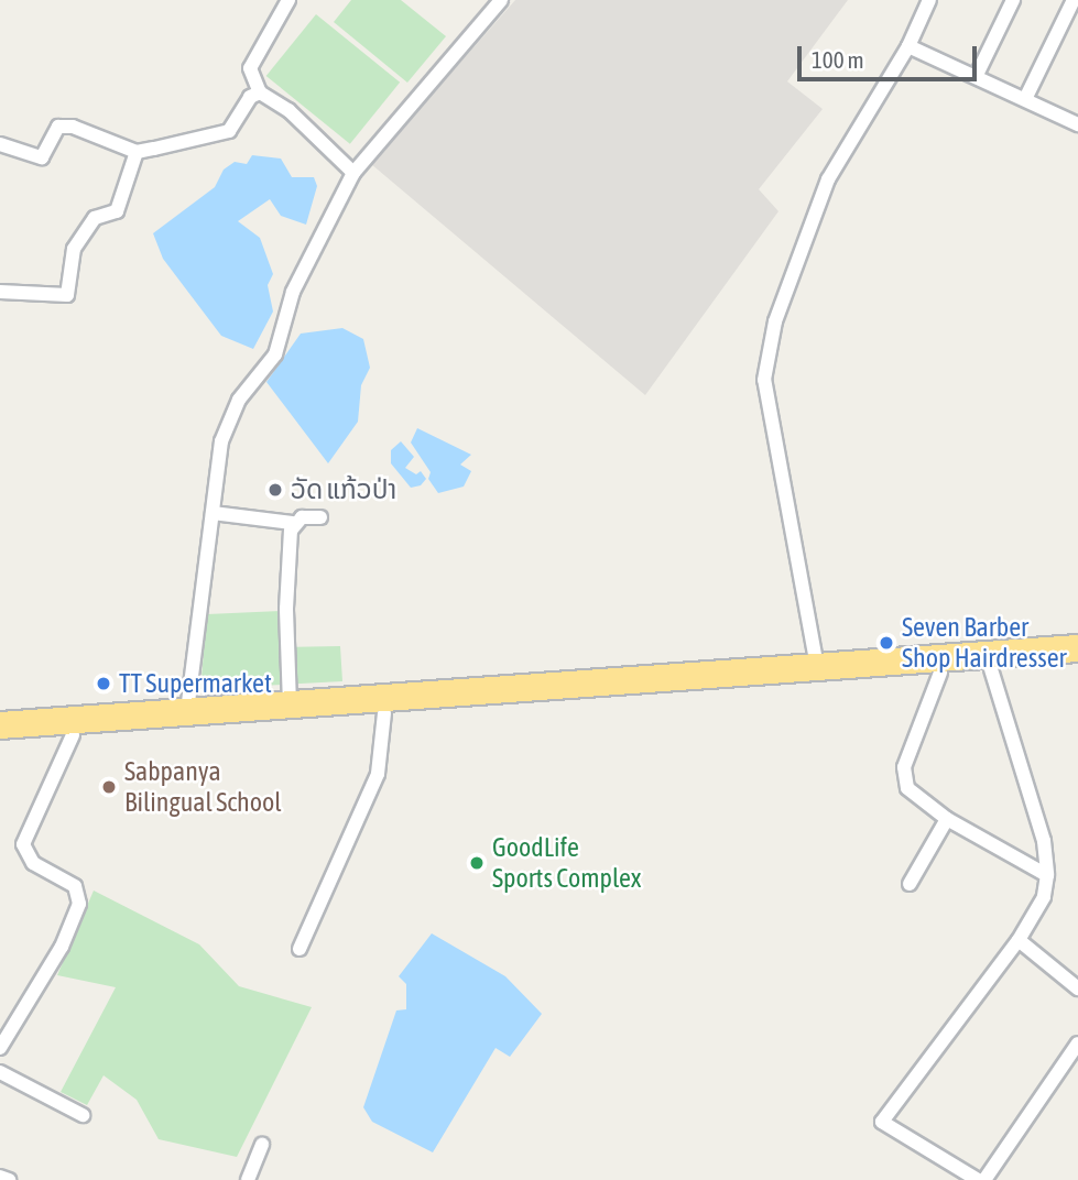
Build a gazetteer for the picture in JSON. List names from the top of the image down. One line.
{"places":["ວັດ ແກ້ວປ່າ","Seven Barber Shop Hairdresser","TT Supermarket","Sabpanya Bilingual School","GoodLife Sports Complex"],"scale_bar":"100 m"}
